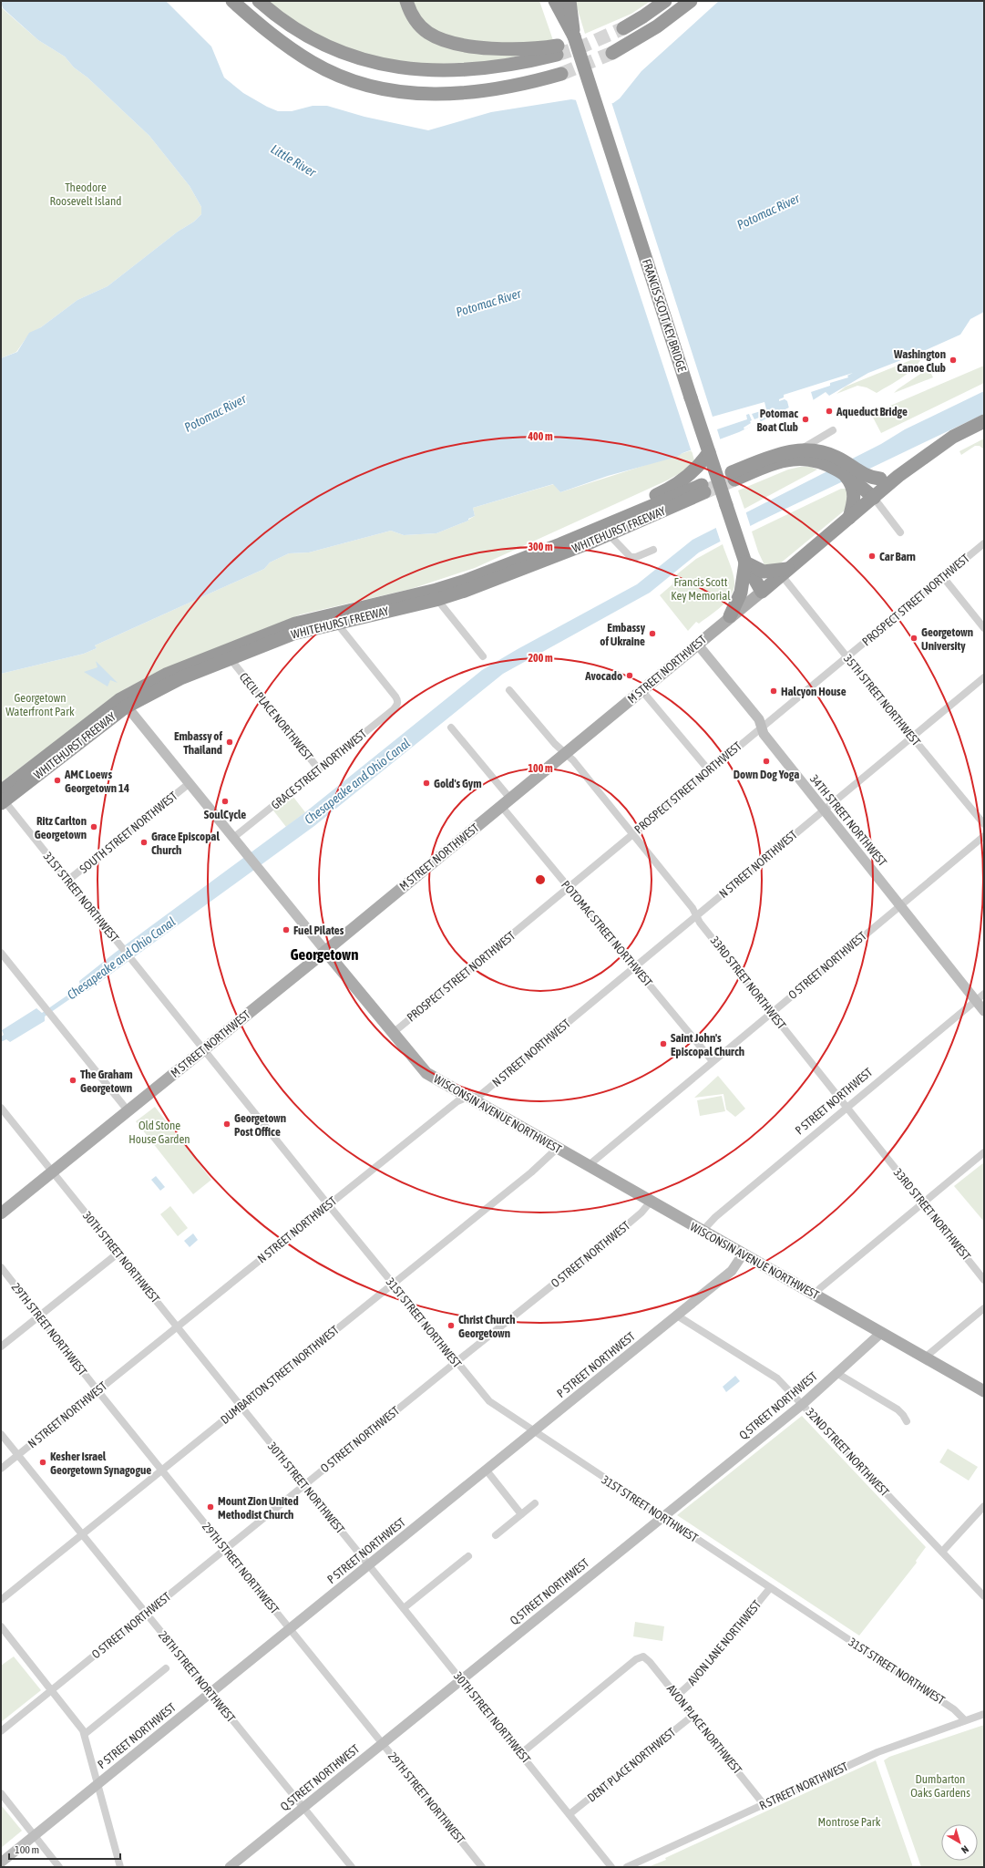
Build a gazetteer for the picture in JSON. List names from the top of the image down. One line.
{"streets":{"highway":["FRANCIS SCOTT KEY BRIDGE","WHITEHURST FREEWAY","M STREET NORTHWEST"],"main road":["34TH STREET NORTHWEST","P STREET NORTHWEST","WISCONSIN AVENUE NORTHWEST","Q STREET NORTHWEST"],"street":["PROSPECT STREET NORTHWEST","35TH STREET NORTHWEST","CECIL PLACE NORTHWEST","GRACE STREET NORTHWEST","SOUTH STREET NORTHWEST","N STREET NORTHWEST","31ST STREET NORTHWEST","POTOMAC STREET NORTHWEST","O STREET NORTHWEST","33RD STREET NORTHWEST","30TH STREET NORTHWEST","29TH STREET NORTHWEST","DUMBARTON STREET NORTHWEST","32ND STREET NORTHWEST","AVON LANE NORTHWEST","28TH STREET NORTHWEST","AVON PLACE NORTHWEST","DENT PLACE NORTHWEST","R STREET NORTHWEST"]},"crossings":[["FRANCIS SCOTT KEY BRIDGE","M STREET NORTHWEST"],["WHITEHURST FREEWAY","31ST STREET NORTHWEST"],["PROSPECT STREET NORTHWEST","35TH STREET NORTHWEST"],["PROSPECT STREET NORTHWEST","34TH STREET NORTHWEST"],["PROSPECT STREET NORTHWEST","POTOMAC STREET NORTHWEST"],["PROSPECT STREET NORTHWEST","33RD STREET NORTHWEST"],["PROSPECT STREET NORTHWEST","WISCONSIN AVENUE NORTHWEST"],["M STREET NORTHWEST","35TH STREET NORTHWEST"],["M STREET NORTHWEST","34TH STREET NORTHWEST"],["M STREET NORTHWEST","31ST STREET NORTHWEST"],["M STREET NORTHWEST","POTOMAC STREET NORTHWEST"],["M STREET NORTHWEST","33RD STREET NORTHWEST"],["M STREET NORTHWEST","WISCONSIN AVENUE NORTHWEST"],["M STREET NORTHWEST","30TH STREET NORTHWEST"],["35TH STREET NORTHWEST","N STREET NORTHWEST"],["CECIL PLACE NORTHWEST","GRACE STREET NORTHWEST"],["GRACE STREET NORTHWEST","WISCONSIN AVENUE NORTHWEST"],["34TH STREET NORTHWEST","N STREET NORTHWEST"],["34TH STREET NORTHWEST","O STREET NORTHWEST"],["34TH STREET NORTHWEST","P STREET NORTHWEST"],["SOUTH STREET NORTHWEST","31ST STREET NORTHWEST"],["SOUTH STREET NORTHWEST","WISCONSIN AVENUE NORTHWEST"],["N STREET NORTHWEST","31ST STREET NORTHWEST"],["N STREET NORTHWEST","POTOMAC STREET NORTHWEST"],["N STREET NORTHWEST","33RD STREET NORTHWEST"],["N STREET NORTHWEST","WISCONSIN AVENUE NORTHWEST"],["N STREET NORTHWEST","30TH STREET NORTHWEST"],["N STREET NORTHWEST","29TH STREET NORTHWEST"],["N STREET NORTHWEST","28TH STREET NORTHWEST"],["31ST STREET NORTHWEST","O STREET NORTHWEST"],["31ST STREET NORTHWEST","P STREET NORTHWEST"],["31ST STREET NORTHWEST","DUMBARTON STREET NORTHWEST"],["31ST STREET NORTHWEST","Q STREET NORTHWEST"],["31ST STREET NORTHWEST","AVON LANE NORTHWEST"],["31ST STREET NORTHWEST","R STREET NORTHWEST"],["POTOMAC STREET NORTHWEST","O STREET NORTHWEST"],["O STREET NORTHWEST","33RD STREET NORTHWEST"],["O STREET NORTHWEST","WISCONSIN AVENUE NORTHWEST"],["O STREET NORTHWEST","30TH STREET NORTHWEST"],["O STREET NORTHWEST","29TH STREET NORTHWEST"],["O STREET NORTHWEST","28TH STREET NORTHWEST"],["33RD STREET NORTHWEST","P STREET NORTHWEST"],["P STREET NORTHWEST","WISCONSIN AVENUE NORTHWEST"],["P STREET NORTHWEST","30TH STREET NORTHWEST"],["P STREET NORTHWEST","29TH STREET NORTHWEST"],["P STREET NORTHWEST","32ND STREET NORTHWEST"],["P STREET NORTHWEST","28TH STREET NORTHWEST"],["WISCONSIN AVENUE NORTHWEST","DUMBARTON STREET NORTHWEST"],["WISCONSIN AVENUE NORTHWEST","Q STREET NORTHWEST"],["30TH STREET NORTHWEST","DUMBARTON STREET NORTHWEST"],["30TH STREET NORTHWEST","Q STREET NORTHWEST"],["30TH STREET NORTHWEST","AVON PLACE NORTHWEST"],["30TH STREET NORTHWEST","DENT PLACE NORTHWEST"],["29TH STREET NORTHWEST","DUMBARTON STREET NORTHWEST"],["29TH STREET NORTHWEST","Q STREET NORTHWEST"],["DUMBARTON STREET NORTHWEST","28TH STREET NORTHWEST"],["Q STREET NORTHWEST","32ND STREET NORTHWEST"],["Q STREET NORTHWEST","28TH STREET NORTHWEST"],["AVON LANE NORTHWEST","AVON PLACE NORTHWEST"],["AVON PLACE NORTHWEST","DENT PLACE NORTHWEST"],["AVON PLACE NORTHWEST","R STREET NORTHWEST"]],"districts":["Georgetown"],"water":["Little River","Potomac River","Chesapeake and Ohio Canal"],"parks":["Theodore Roosevelt Island","Francis Scott Key Memorial","Georgetown Waterfront Park","Old Stone House Garden","Dumbarton Oaks Gardens","Montrose Park"],"places":["Washington Canoe Club","Aqueduct Bridge","Potomac Boat Club","Car Barn","Embassy of Ukraine","Georgetown University","Avocado","Halcyon House","Embassy of Thailand","Down Dog Yoga","AMC Loews Georgetown 14","Gold's Gym","SoulCycle","Ritz Carlton Georgetown","Grace Episcopal Church","Fuel Pilates","Saint John's Episcopal Church","The Graham Georgetown","Georgetown Post Office","Christ Church Georgetown","Kesher Israel Georgetown Synagogue","Mount Zion United Methodist Church"],"scale_bar":"100 m","north":"bottom right","rings":["400 m","300 m","200 m","100 m"]}
